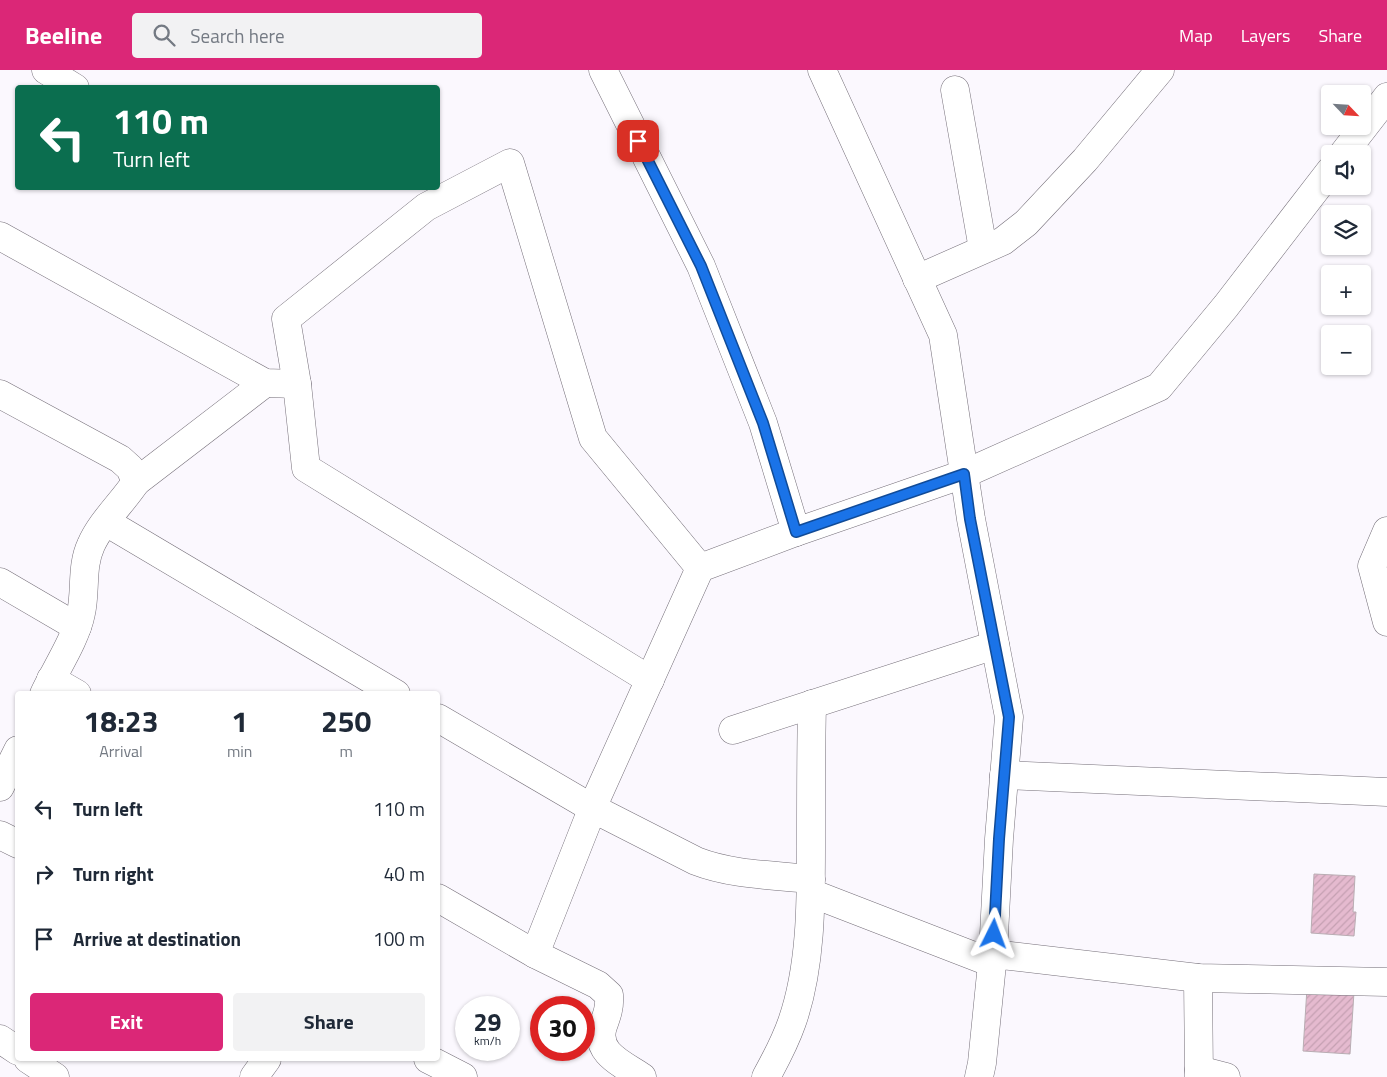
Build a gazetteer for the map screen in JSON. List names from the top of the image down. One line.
{"north":"bottom right","page":{"header":"Beeline","search":"Search here","nav":["Map","Layers","Share"],"map_buttons":["+","−"],"turn":["110 m","Turn left"],"eta":["18:23","Arrival","1","min","250","m"],"list":[{"name":"Turn left","value":"110 m"},{"name":"Turn right","value":"40 m"},{"name":"Arrive at destination","value":"100 m"}],"buttons":["Exit","Share"],"speed":"29 km/h","limit":"30"}}
